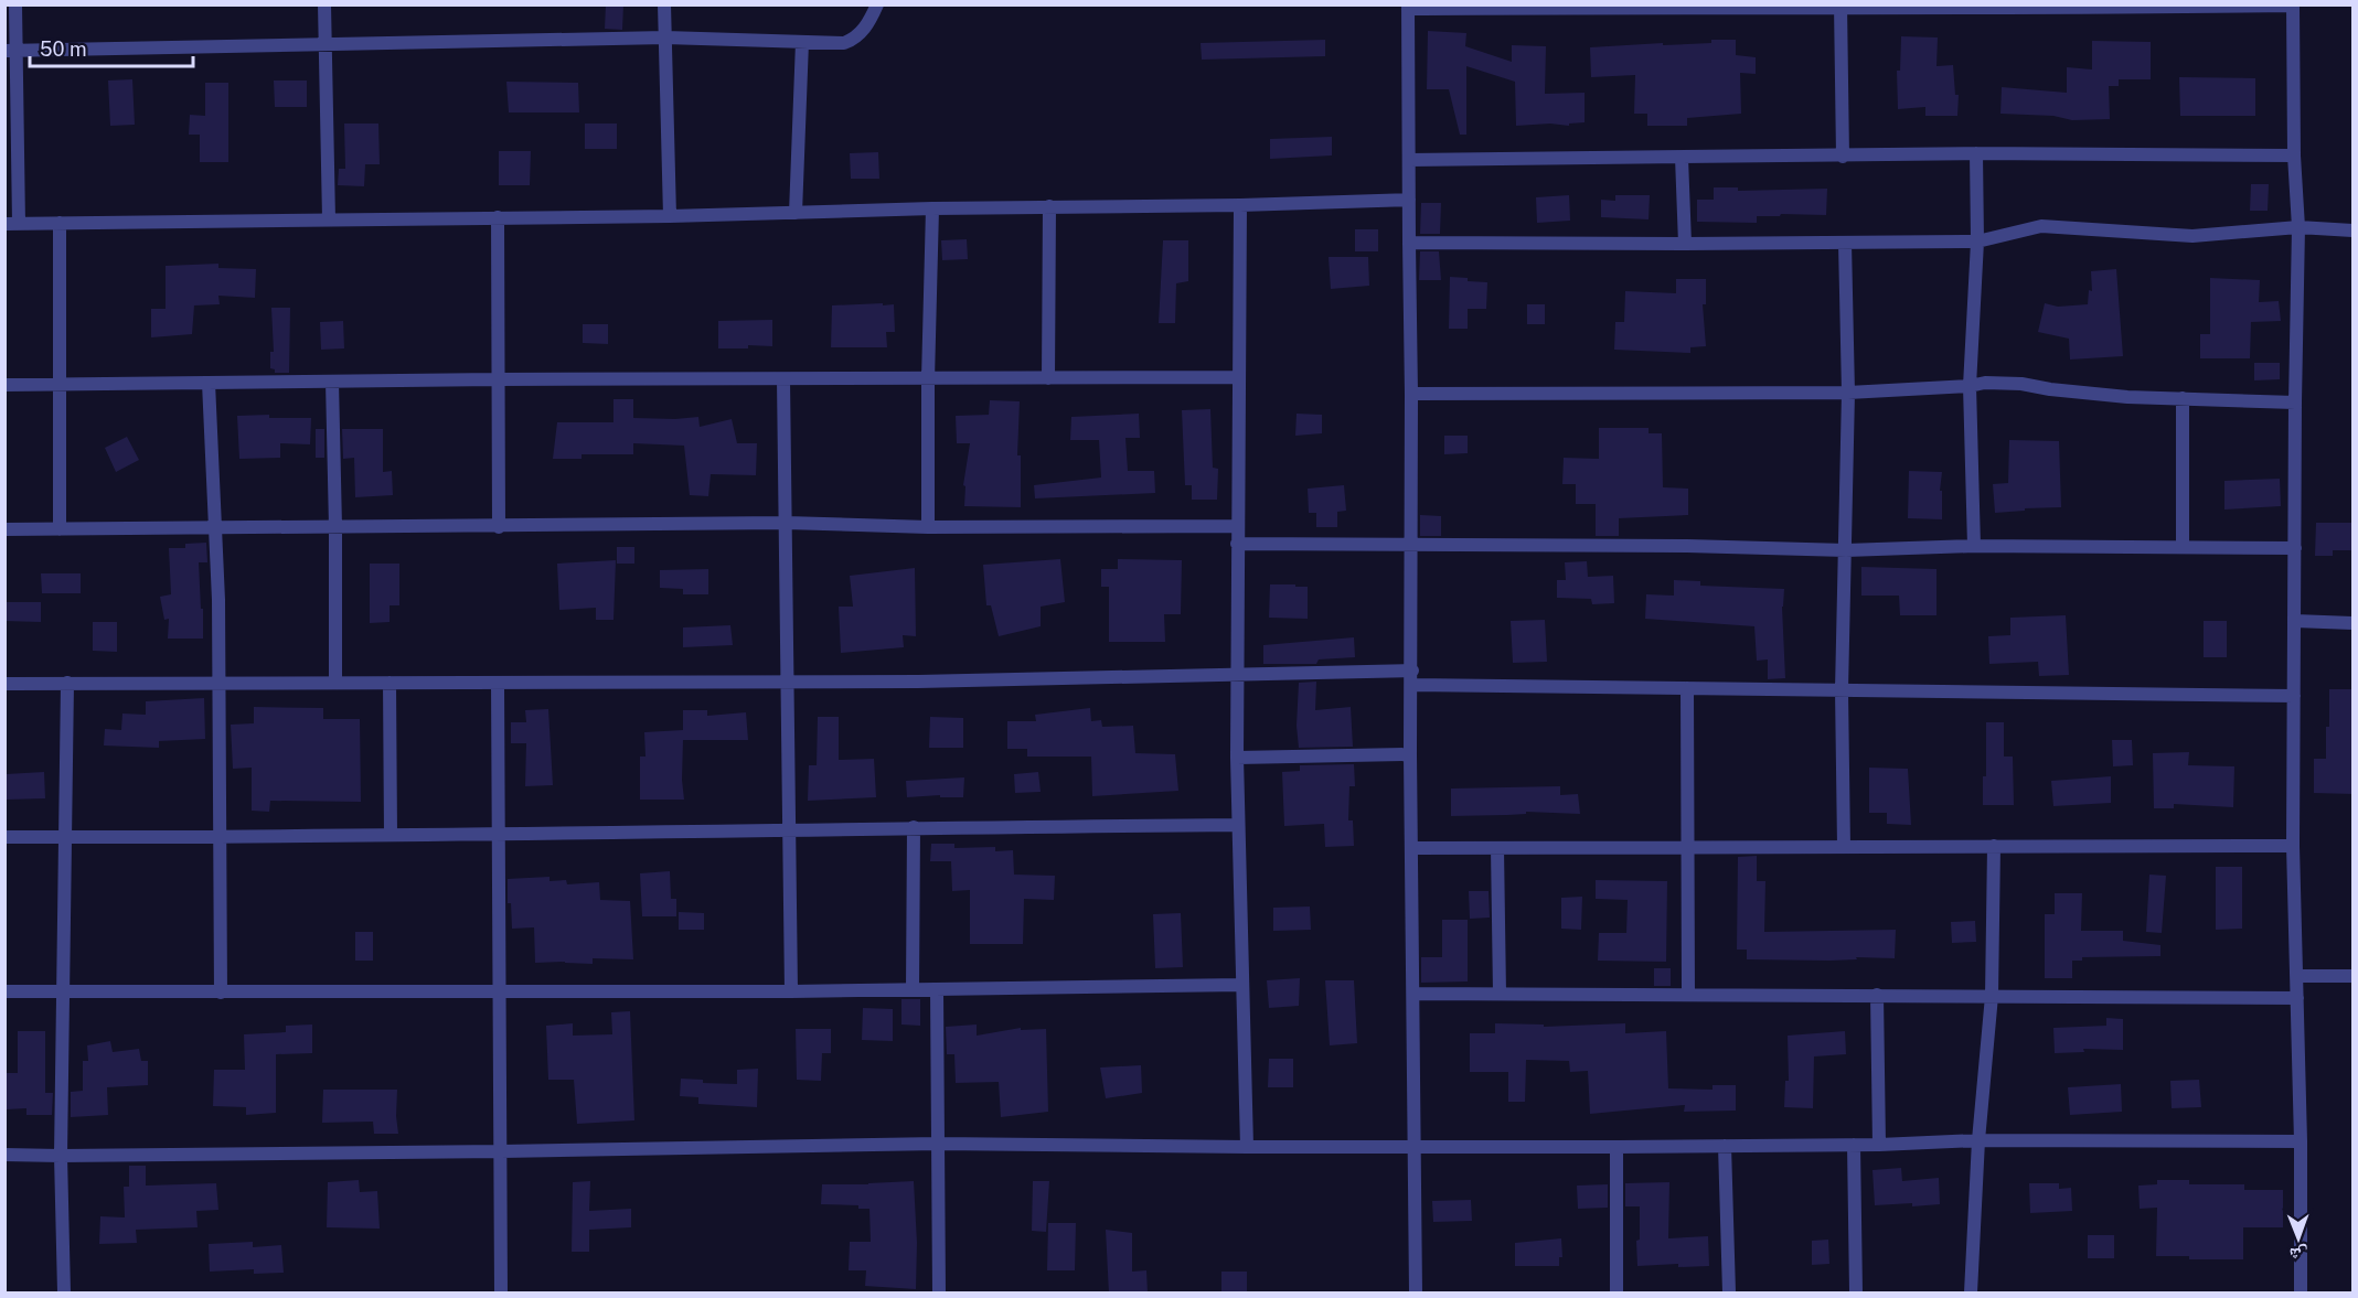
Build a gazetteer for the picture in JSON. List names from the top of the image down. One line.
{"scale_bar":"50 m","north":"bottom"}
